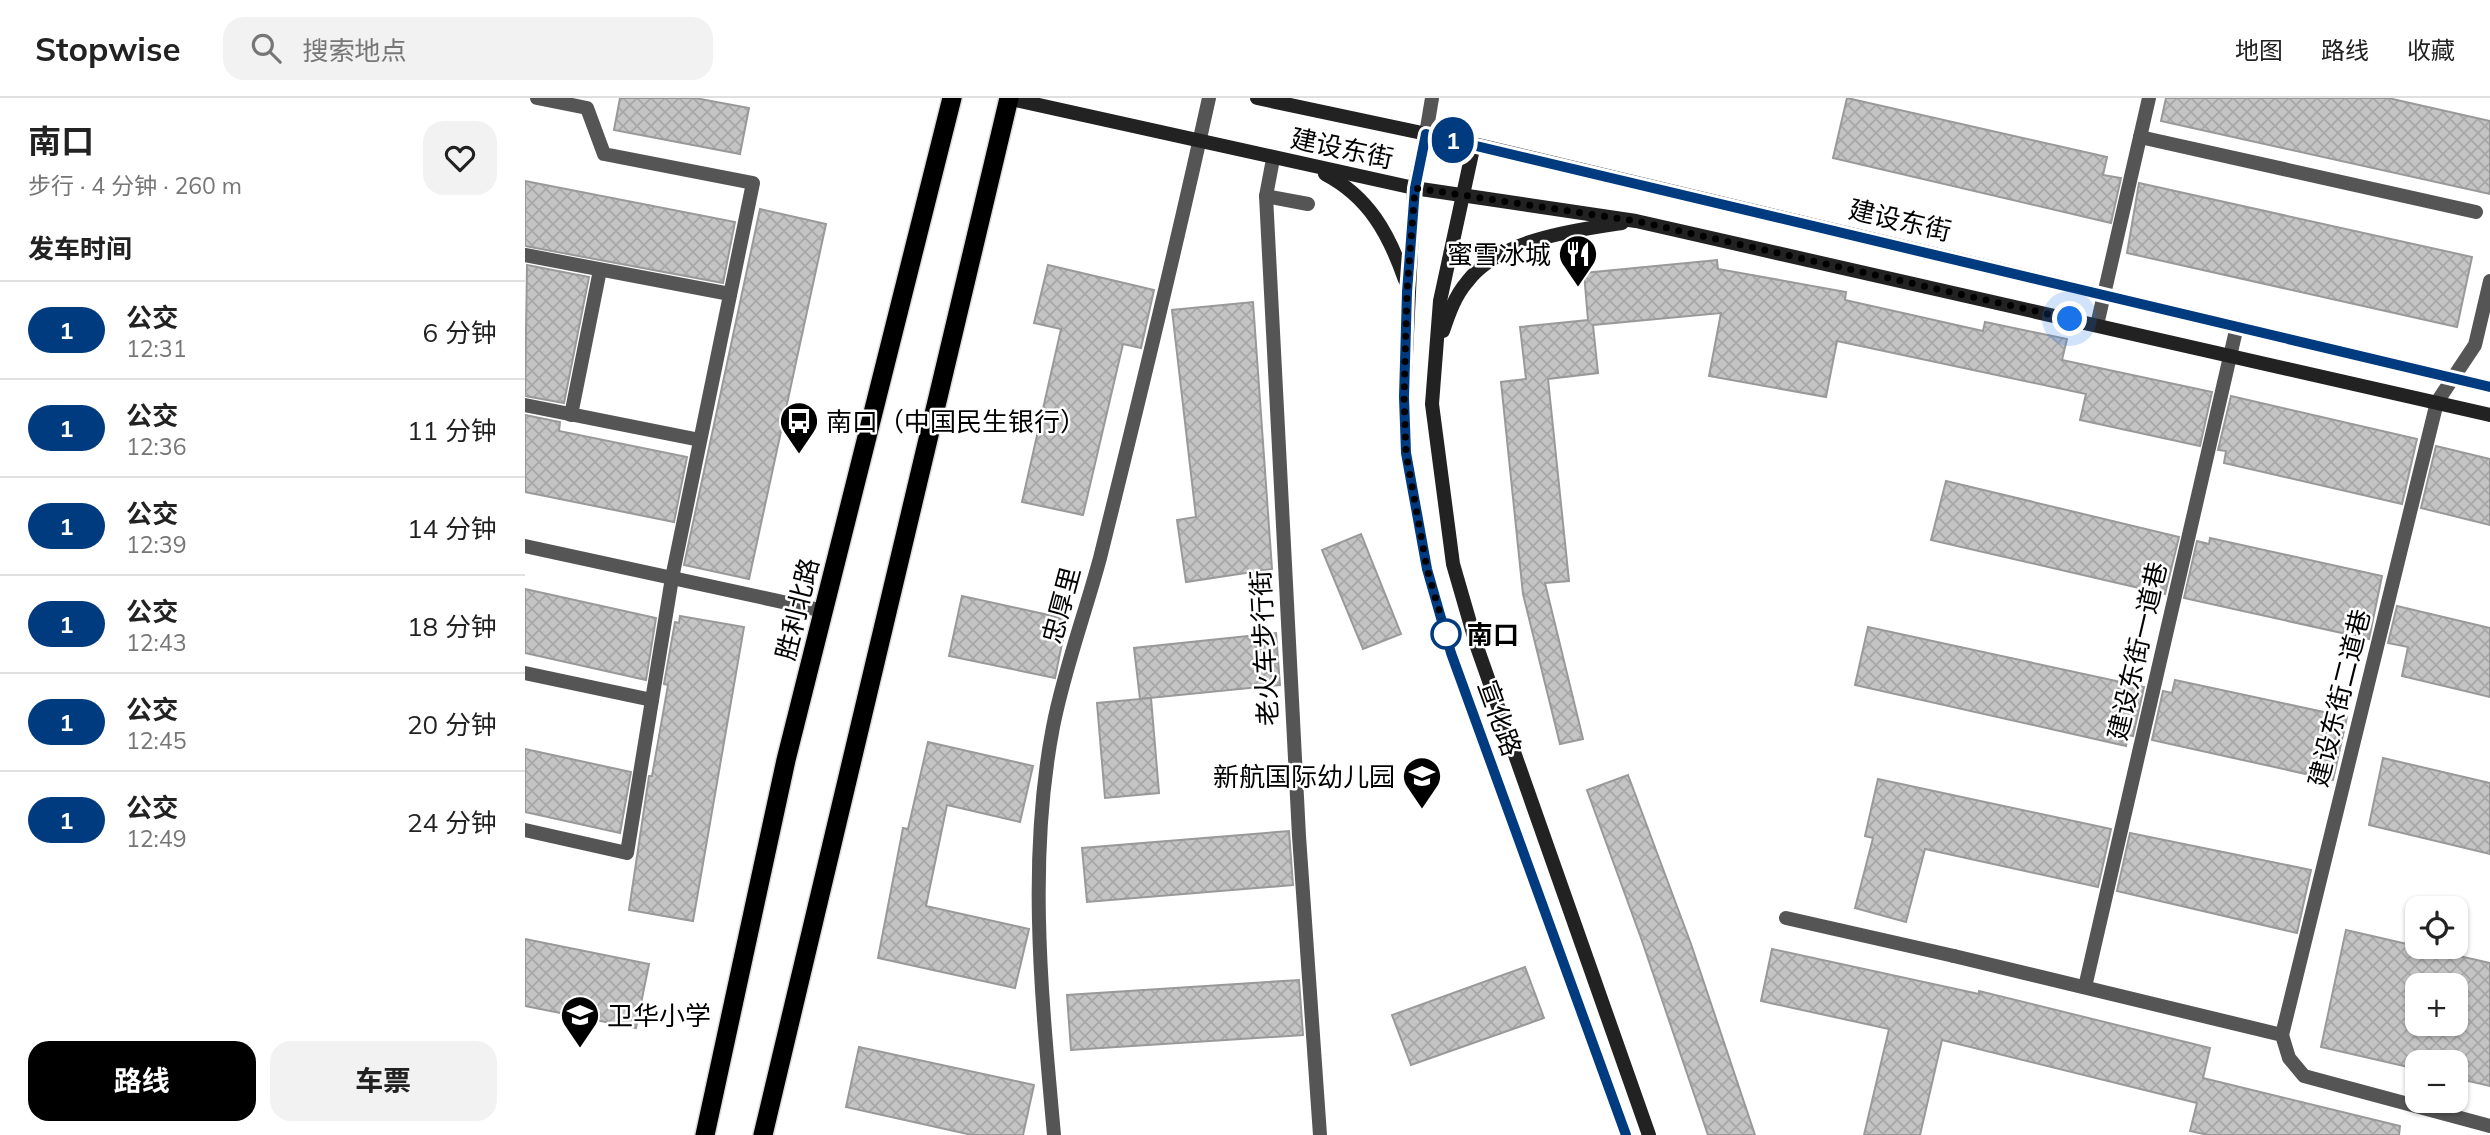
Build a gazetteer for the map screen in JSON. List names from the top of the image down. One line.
{"streets":{"highway":["胜利北路"],"main road":["建设东街","宣化路"],"street":["忠厚里","老火车步行街","建设东街一道巷","建设东街二道巷"]},"crossings":[["建设东街","忠厚里"],["建设东街","老火车步行街"],["建设东街","建设东街一道巷"],["建设东街","建设东街二道巷"],["建设东街","宣化路"]],"places":{"restaurant":["蜜雪冰城"],"bus stop":["南口（中国民生银行）"],"other":["南口"],"school or university":["新航国际幼儿园","卫华小学"]},"lines":["bus line 1"],"page":{"header":"Stopwise","search":"搜索地点","nav":["地图","路线","收藏"],"heading":[["南口","步行 · 4 分钟 · 260 m"],"发车时间"],"on_map":"1","list":[{"mark":"1","name":"公交","note":"12:31","value":"6 分钟"},{"mark":"1","name":"公交","note":"12:36","value":"11 分钟"},{"mark":"1","name":"公交","note":"12:39","value":"14 分钟"},{"mark":"1","name":"公交","note":"12:43","value":"18 分钟"},{"mark":"1","name":"公交","note":"12:45","value":"20 分钟"},{"mark":"1","name":"公交","note":"12:49","value":"24 分钟"}],"map_buttons":["+","−"],"buttons":["路线","车票"]}}
